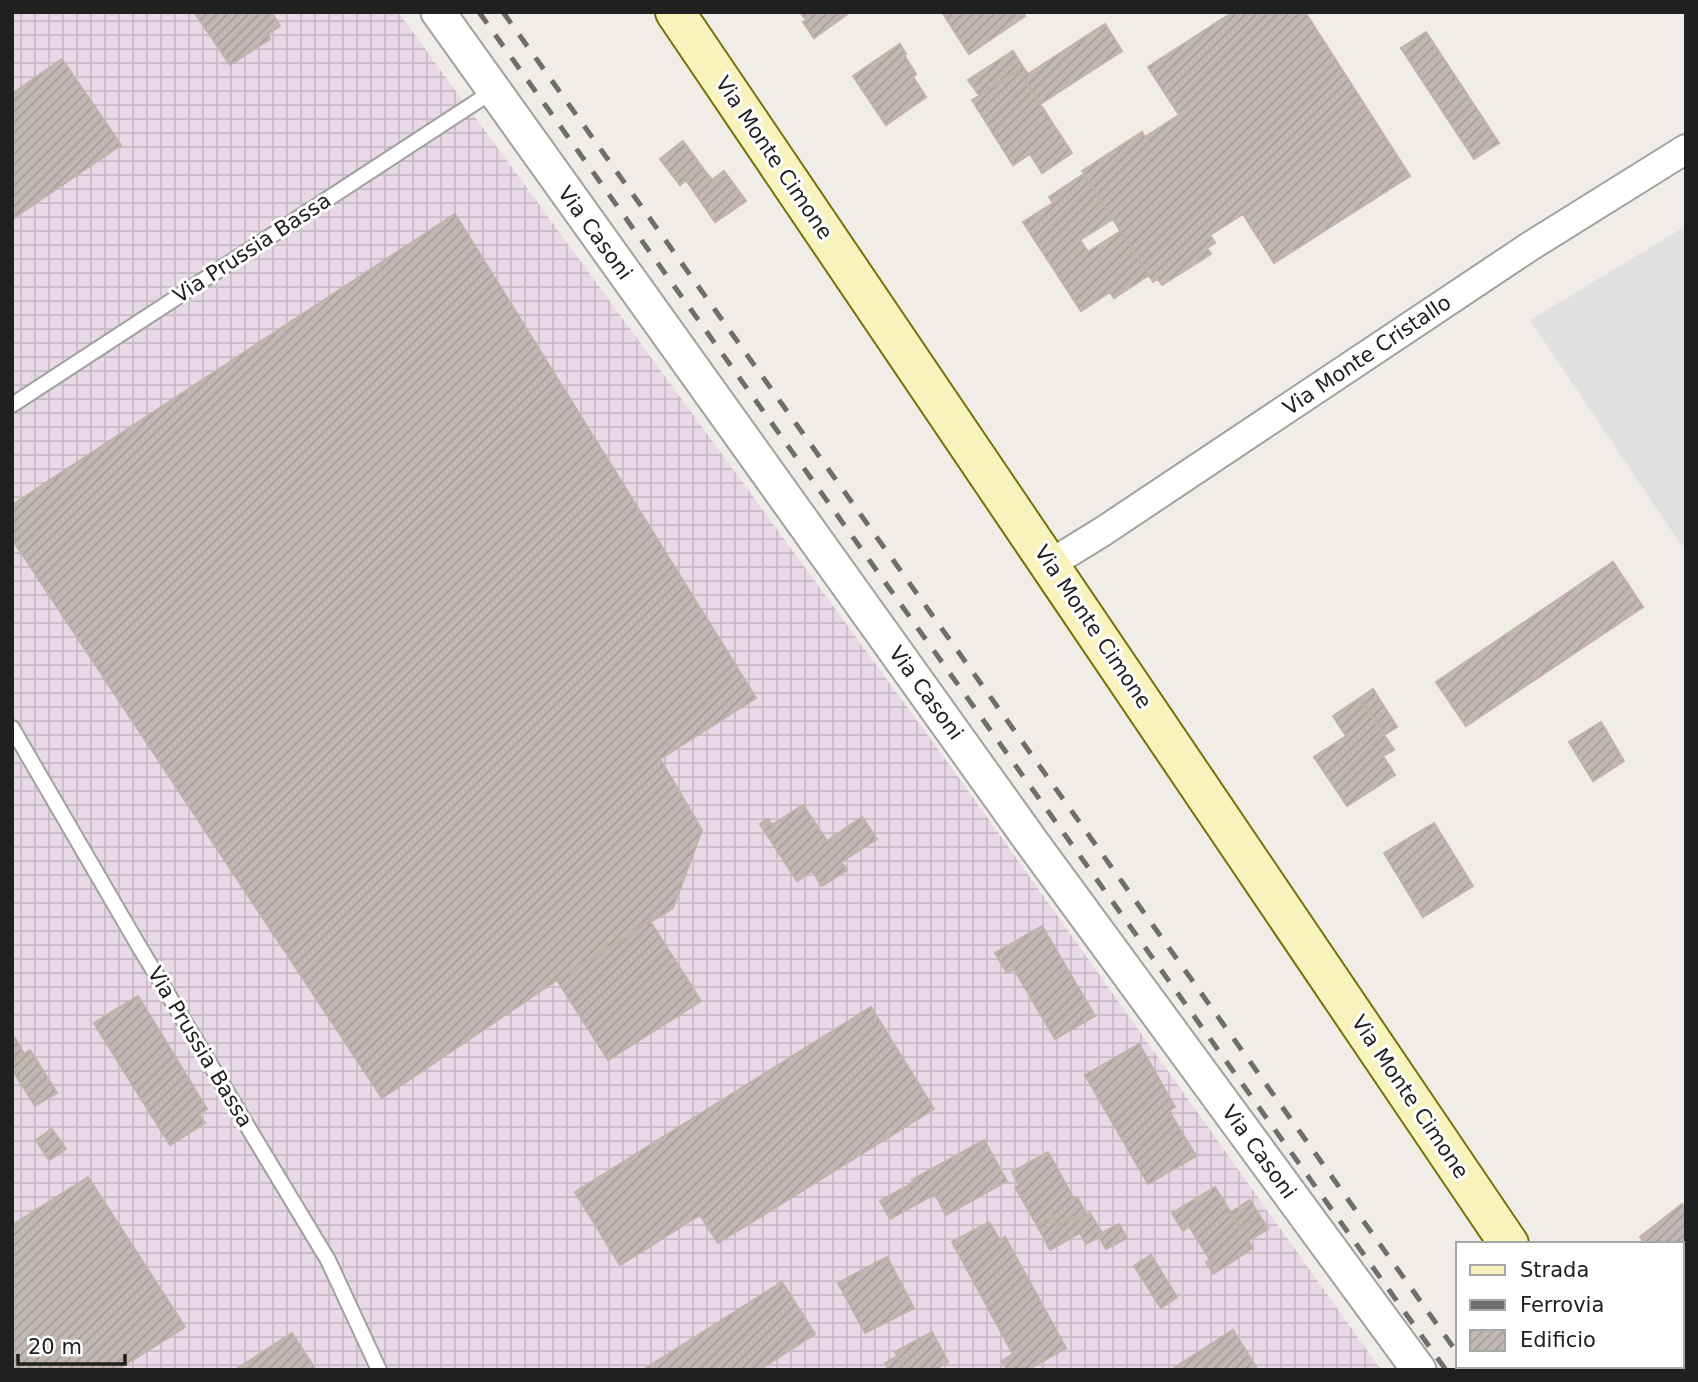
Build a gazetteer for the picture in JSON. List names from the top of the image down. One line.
{"streets":{"main road":["Via Monte Cimone"],"street":["Via Casoni","Via Monte Cristallo"],"lane":["Via Prussia Bassa"]},"crossings":[["Via Monte Cimone","Via Monte Cristallo"],["Via Casoni","Via Prussia Bassa"]],"legend":["Strada","Ferrovia","Edificio"],"scale_bar":"20 m"}
